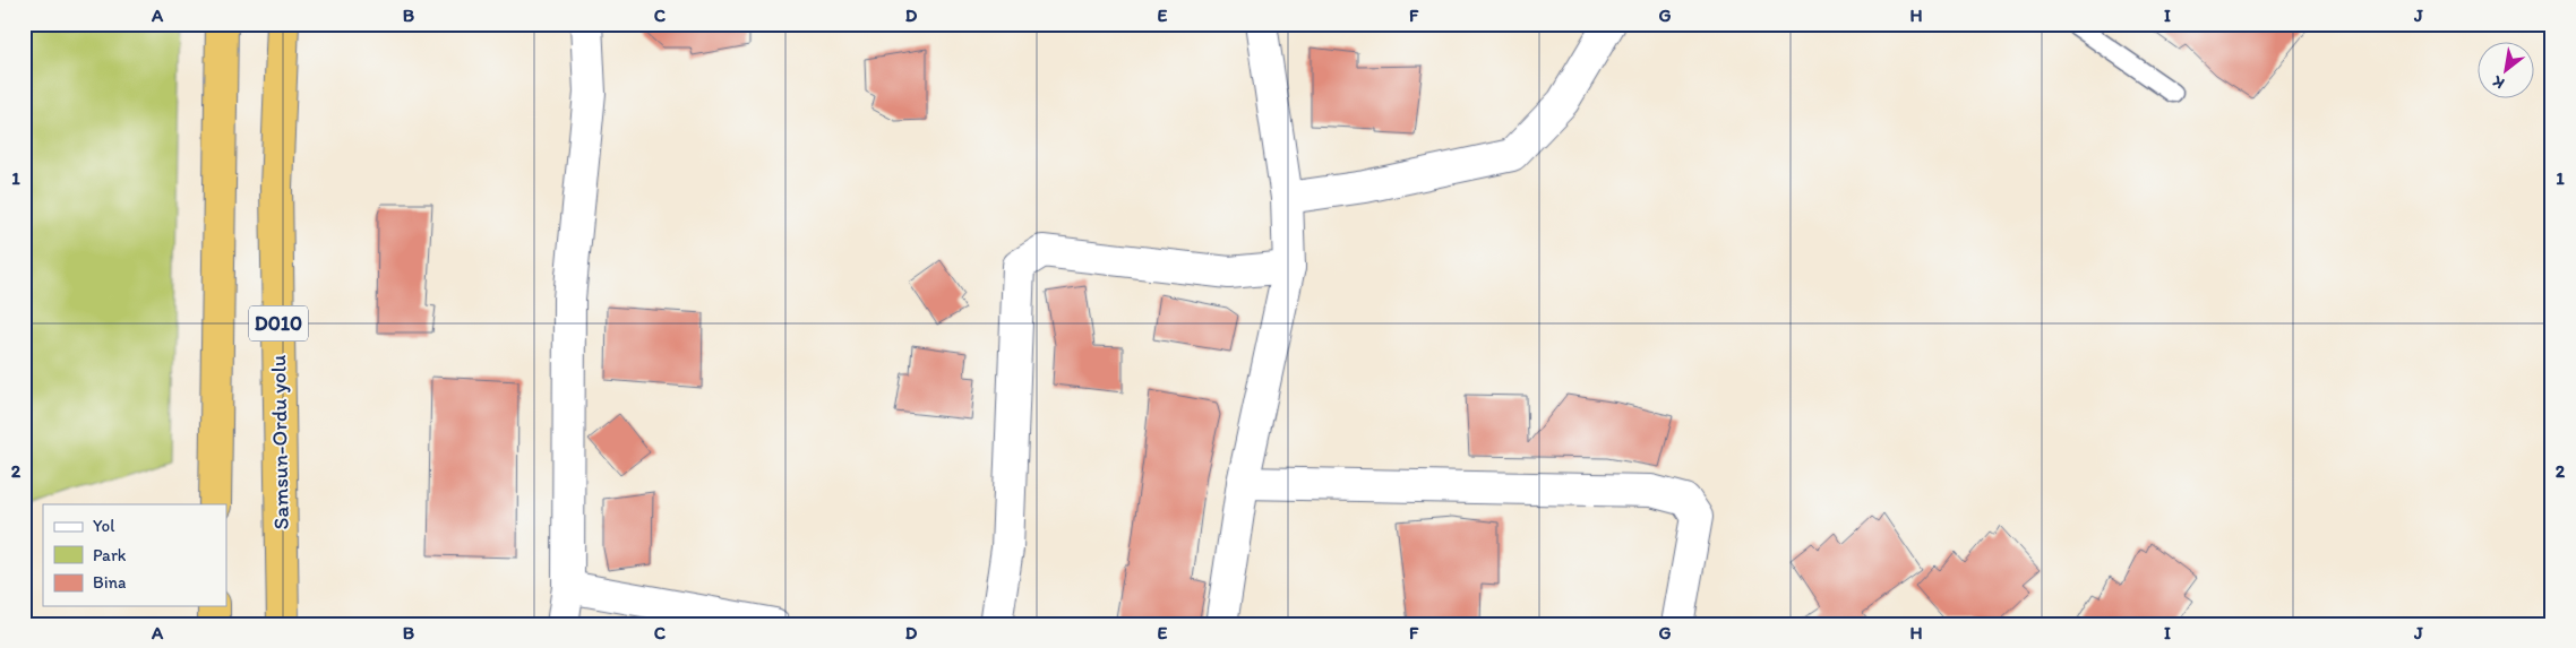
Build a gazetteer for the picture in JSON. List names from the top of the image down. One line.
{"streets":{"highway":["D010","Samsun-Ordu yolu"]},"legend":["Yol","Park","Bina"],"north":"bottom left","grid":{"columns":["A","B","C","D","E","F","G","H","I","J"],"rows":["1","2"]}}
